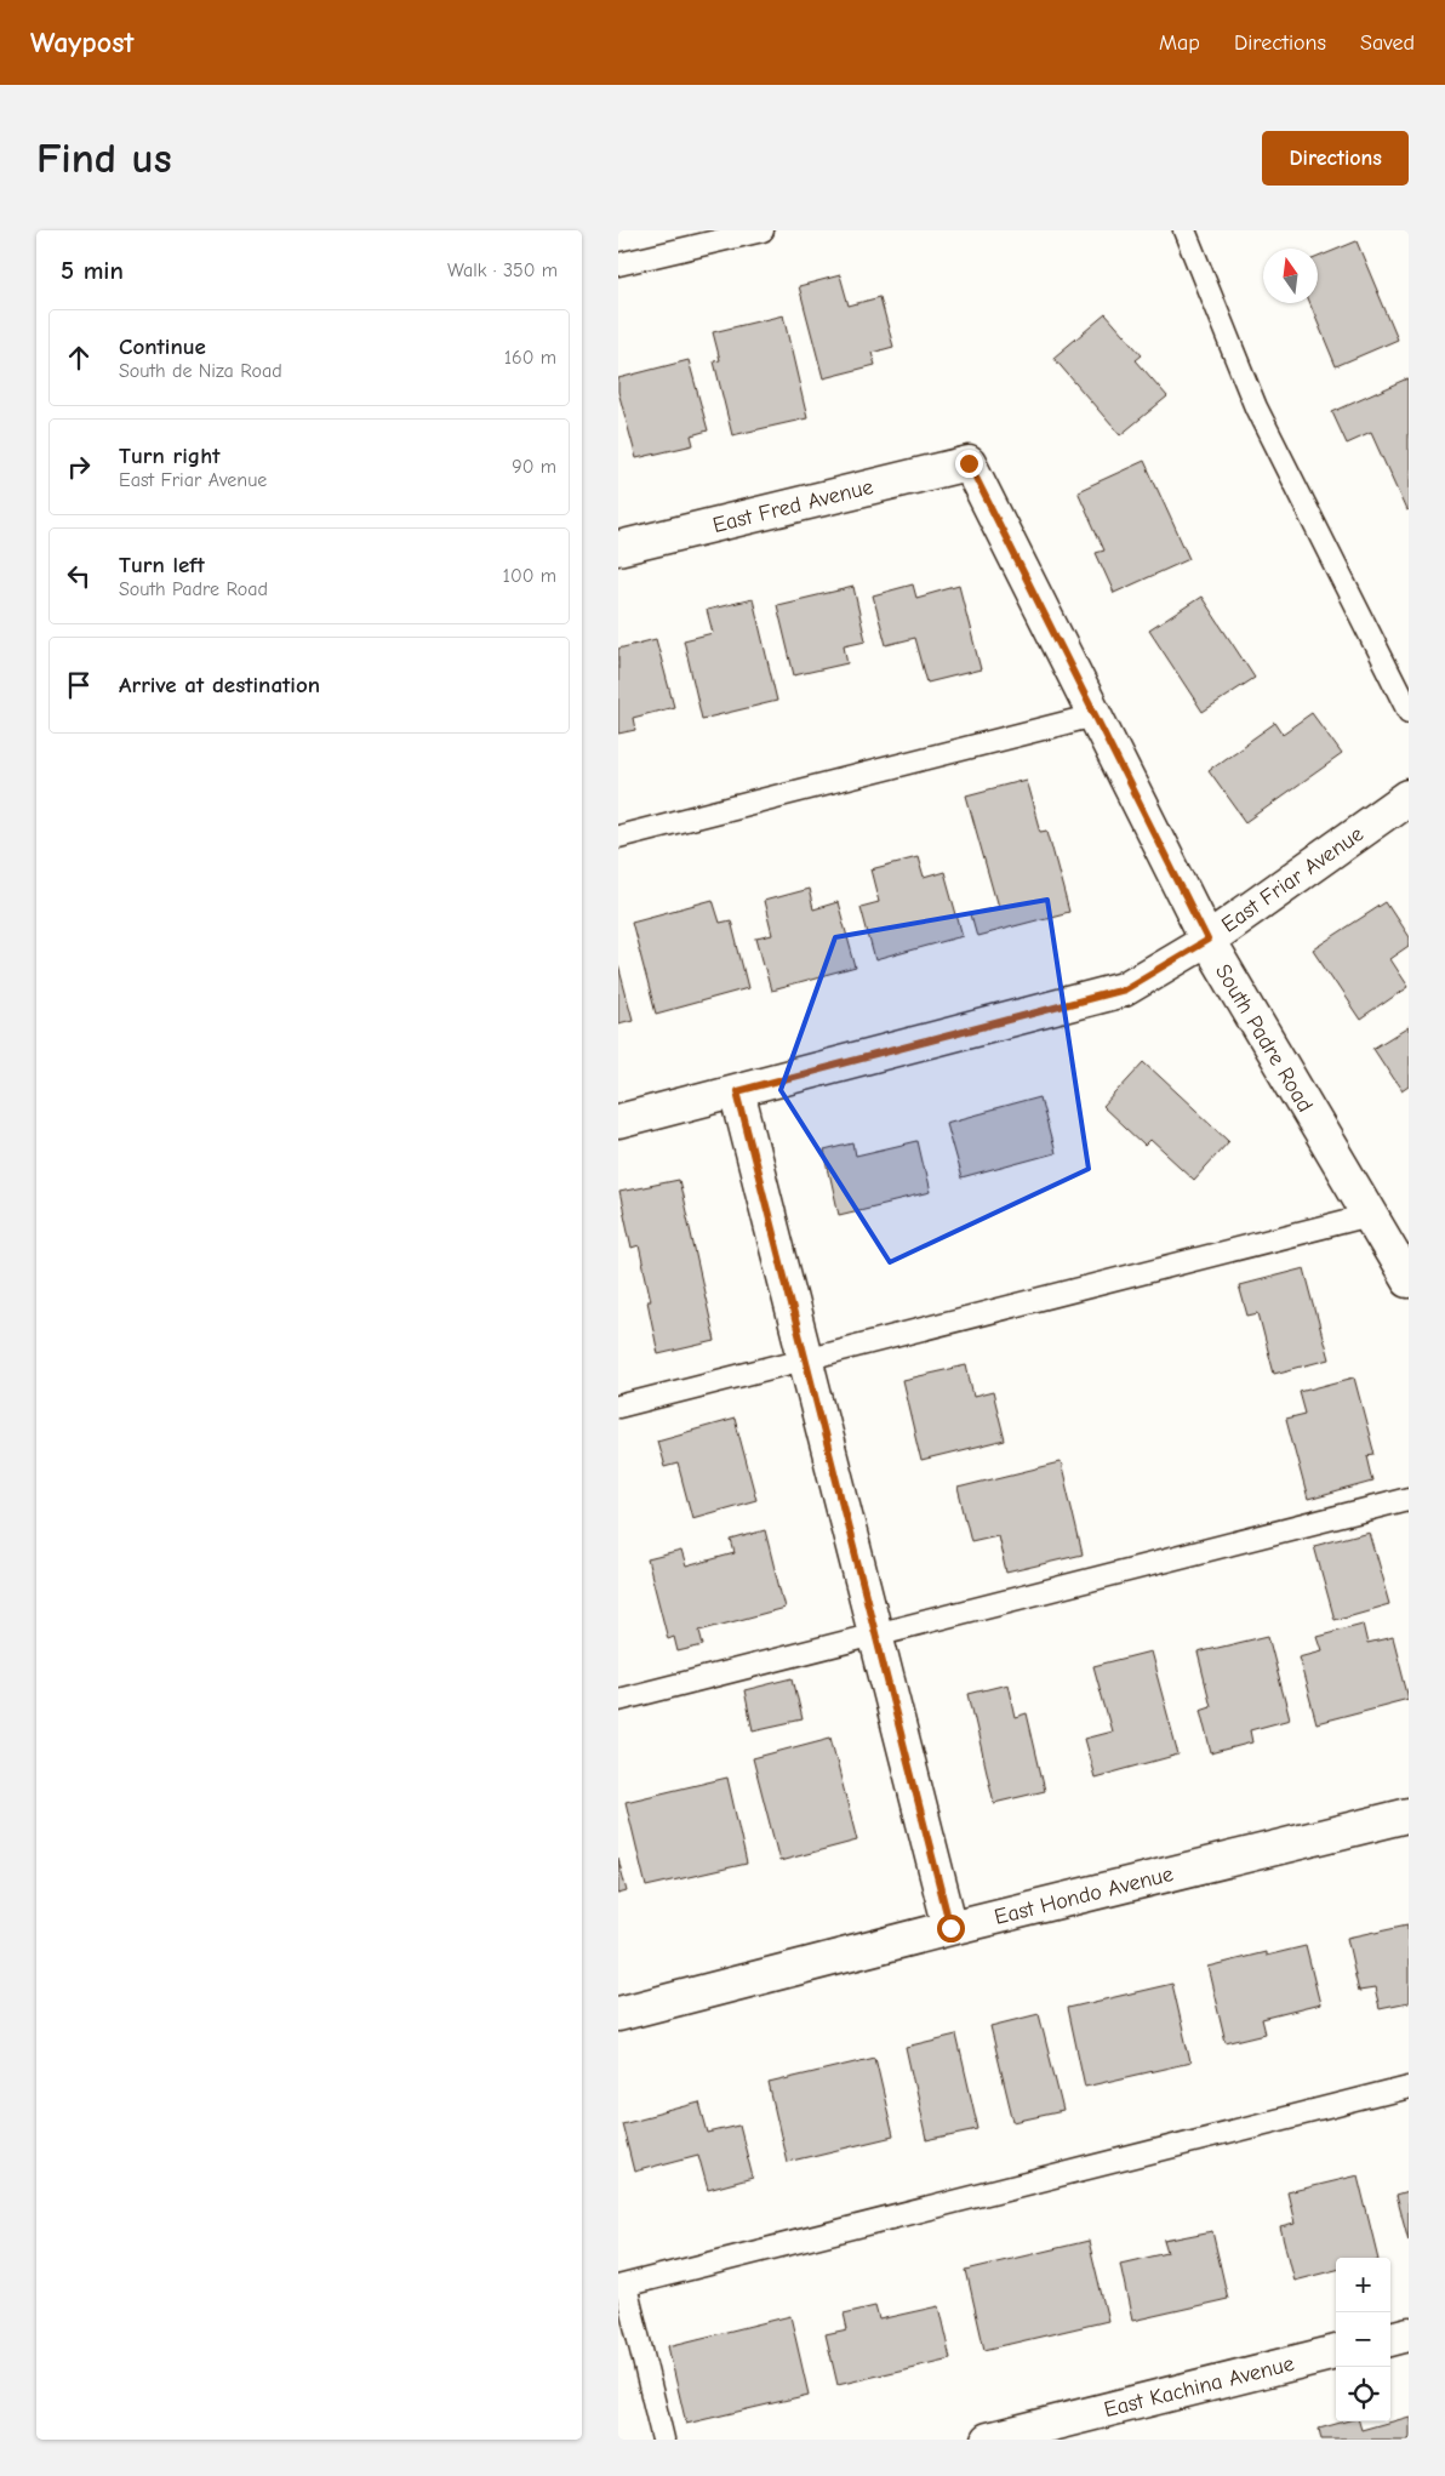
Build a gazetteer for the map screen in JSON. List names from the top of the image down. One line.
{"streets":{"street":["East Fred Avenue","East Friar Avenue","South Padre Road","East Hondo Avenue","East Kachina Avenue"]},"crossings":[["East Fred Avenue","South Padre Road"],["East Friar Avenue","South Padre Road"]],"north":"top","page":{"header":"Waypost","nav":["Map","Directions","Saved"],"buttons":"Directions","title":"Find us","heading":["5 min","Walk · 350 m"],"list":[["Continue","South de Niza Road","160 m"],["Turn right","East Friar Avenue","90 m"],["Turn left","South Padre Road","100 m"],"Arrive at destination"],"map_buttons":["+","−"]}}
